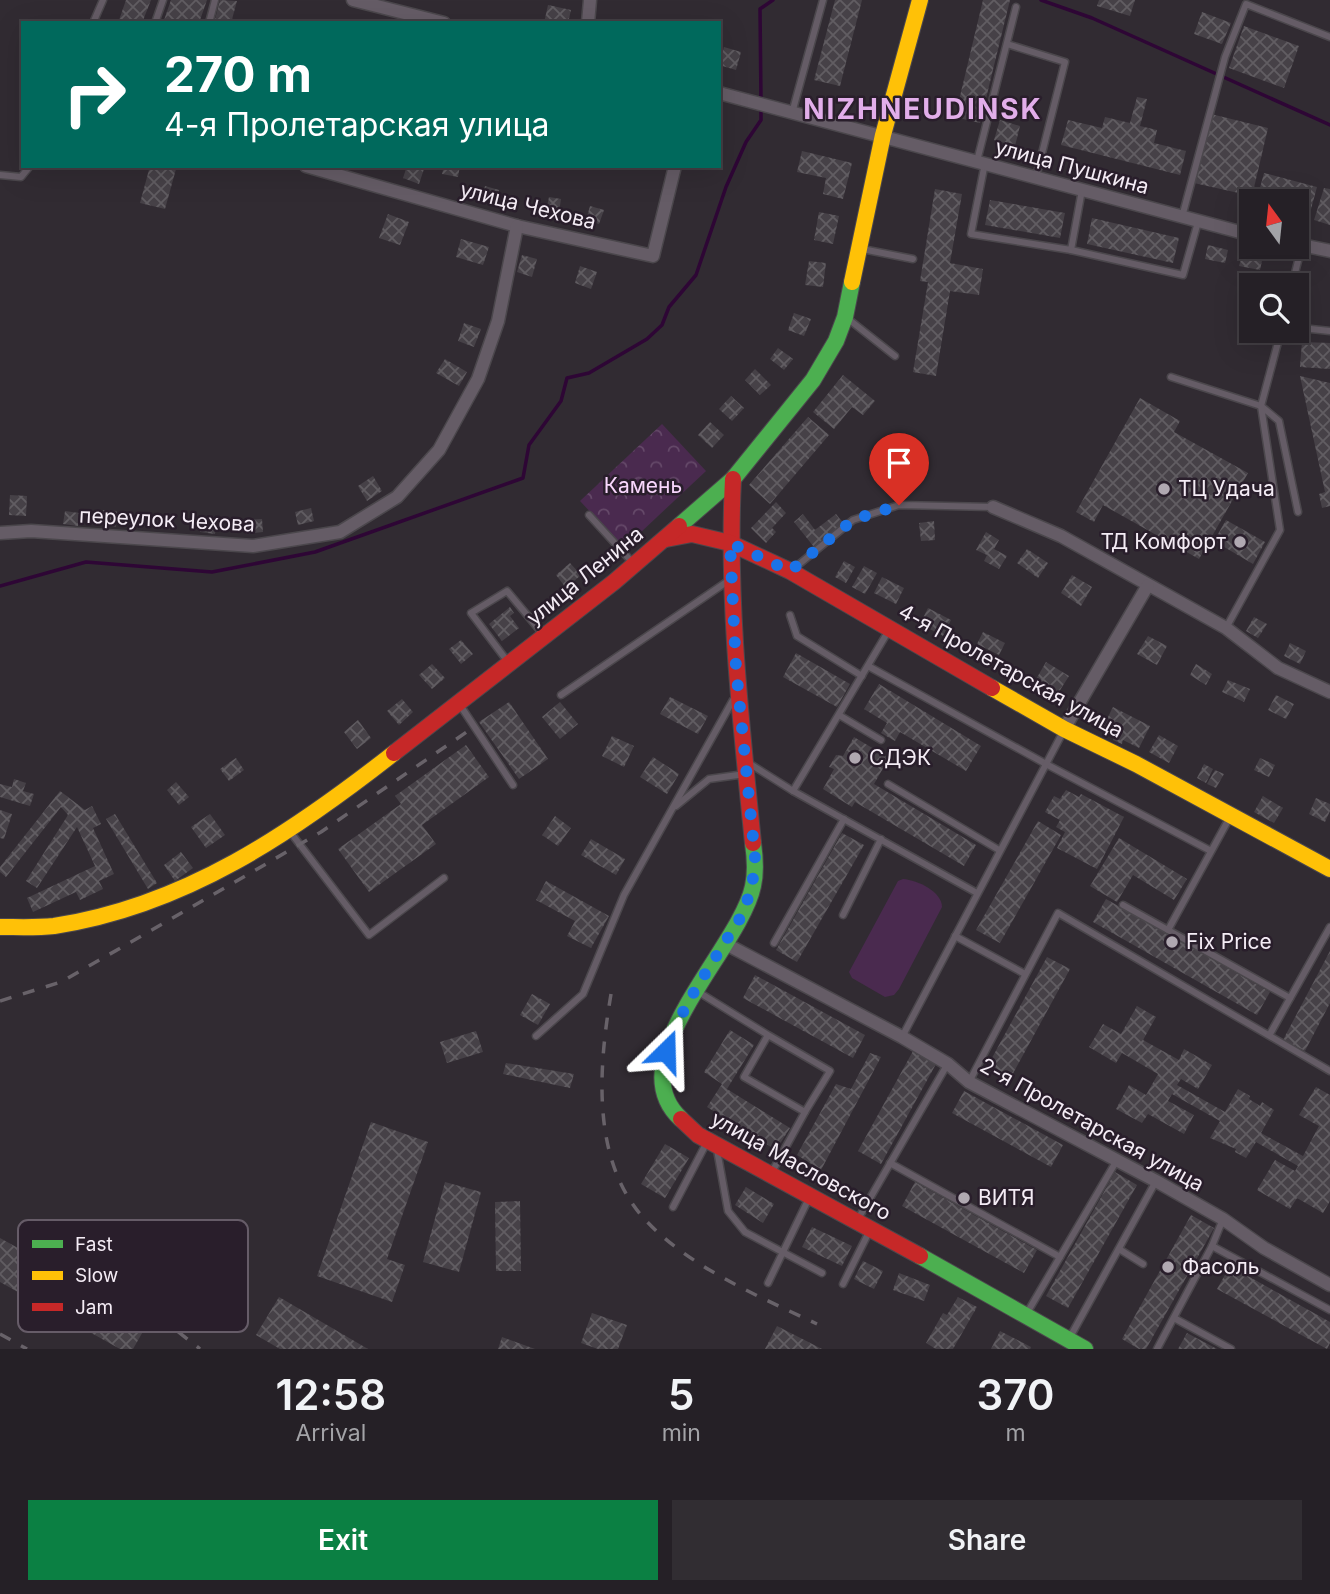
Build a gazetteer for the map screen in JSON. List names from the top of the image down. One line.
{"streets":{"street":["улица Пушкина","улица Чехова","переулок Чехова","улица Ленина","4-я Пролетарская улица","2-я Пролетарская улица","улица Масловского"]},"crossings":[["улица Пушкина","улица Ленина"],["улица Чехова","переулок Чехова"],["улица Ленина","4-я Пролетарская улица"],["улица Ленина","улица Масловского"],["4-я Пролетарская улица","улица Масловского"],["2-я Пролетарская улица","улица Масловского"]],"districts":["NIZHNEUDINSK"],"parks":["Камень"],"places":["ТЦ Удача","ТД Комфорт","СДЭК","Fix Price","ВИТЯ","Фасоль"],"legend":["Fast","Slow","Jam"],"north":"top","page":{"turn":["270 m","4-я Пролетарская улица"],"eta":["12:58","Arrival","5","min","370","m"],"buttons":["Exit","Share"]}}
